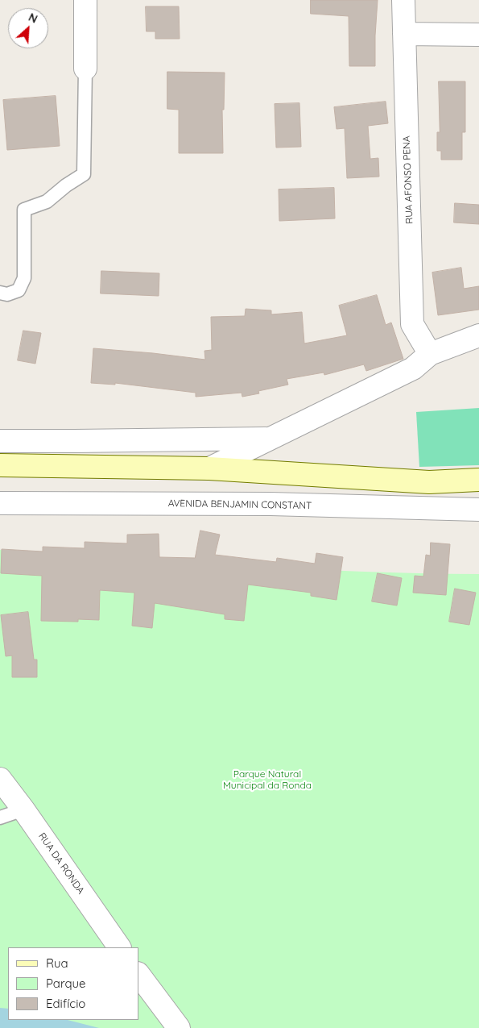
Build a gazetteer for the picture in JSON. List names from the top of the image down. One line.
{"streets":{"street":["RUA AFONSO PENA","AVENIDA BENJAMIN CONSTANT","RUA DA RONDA"]},"parks":["Parque Natural Municipal da Ronda"],"legend":["Rua","Parque","Edifício"],"north":"top right"}
